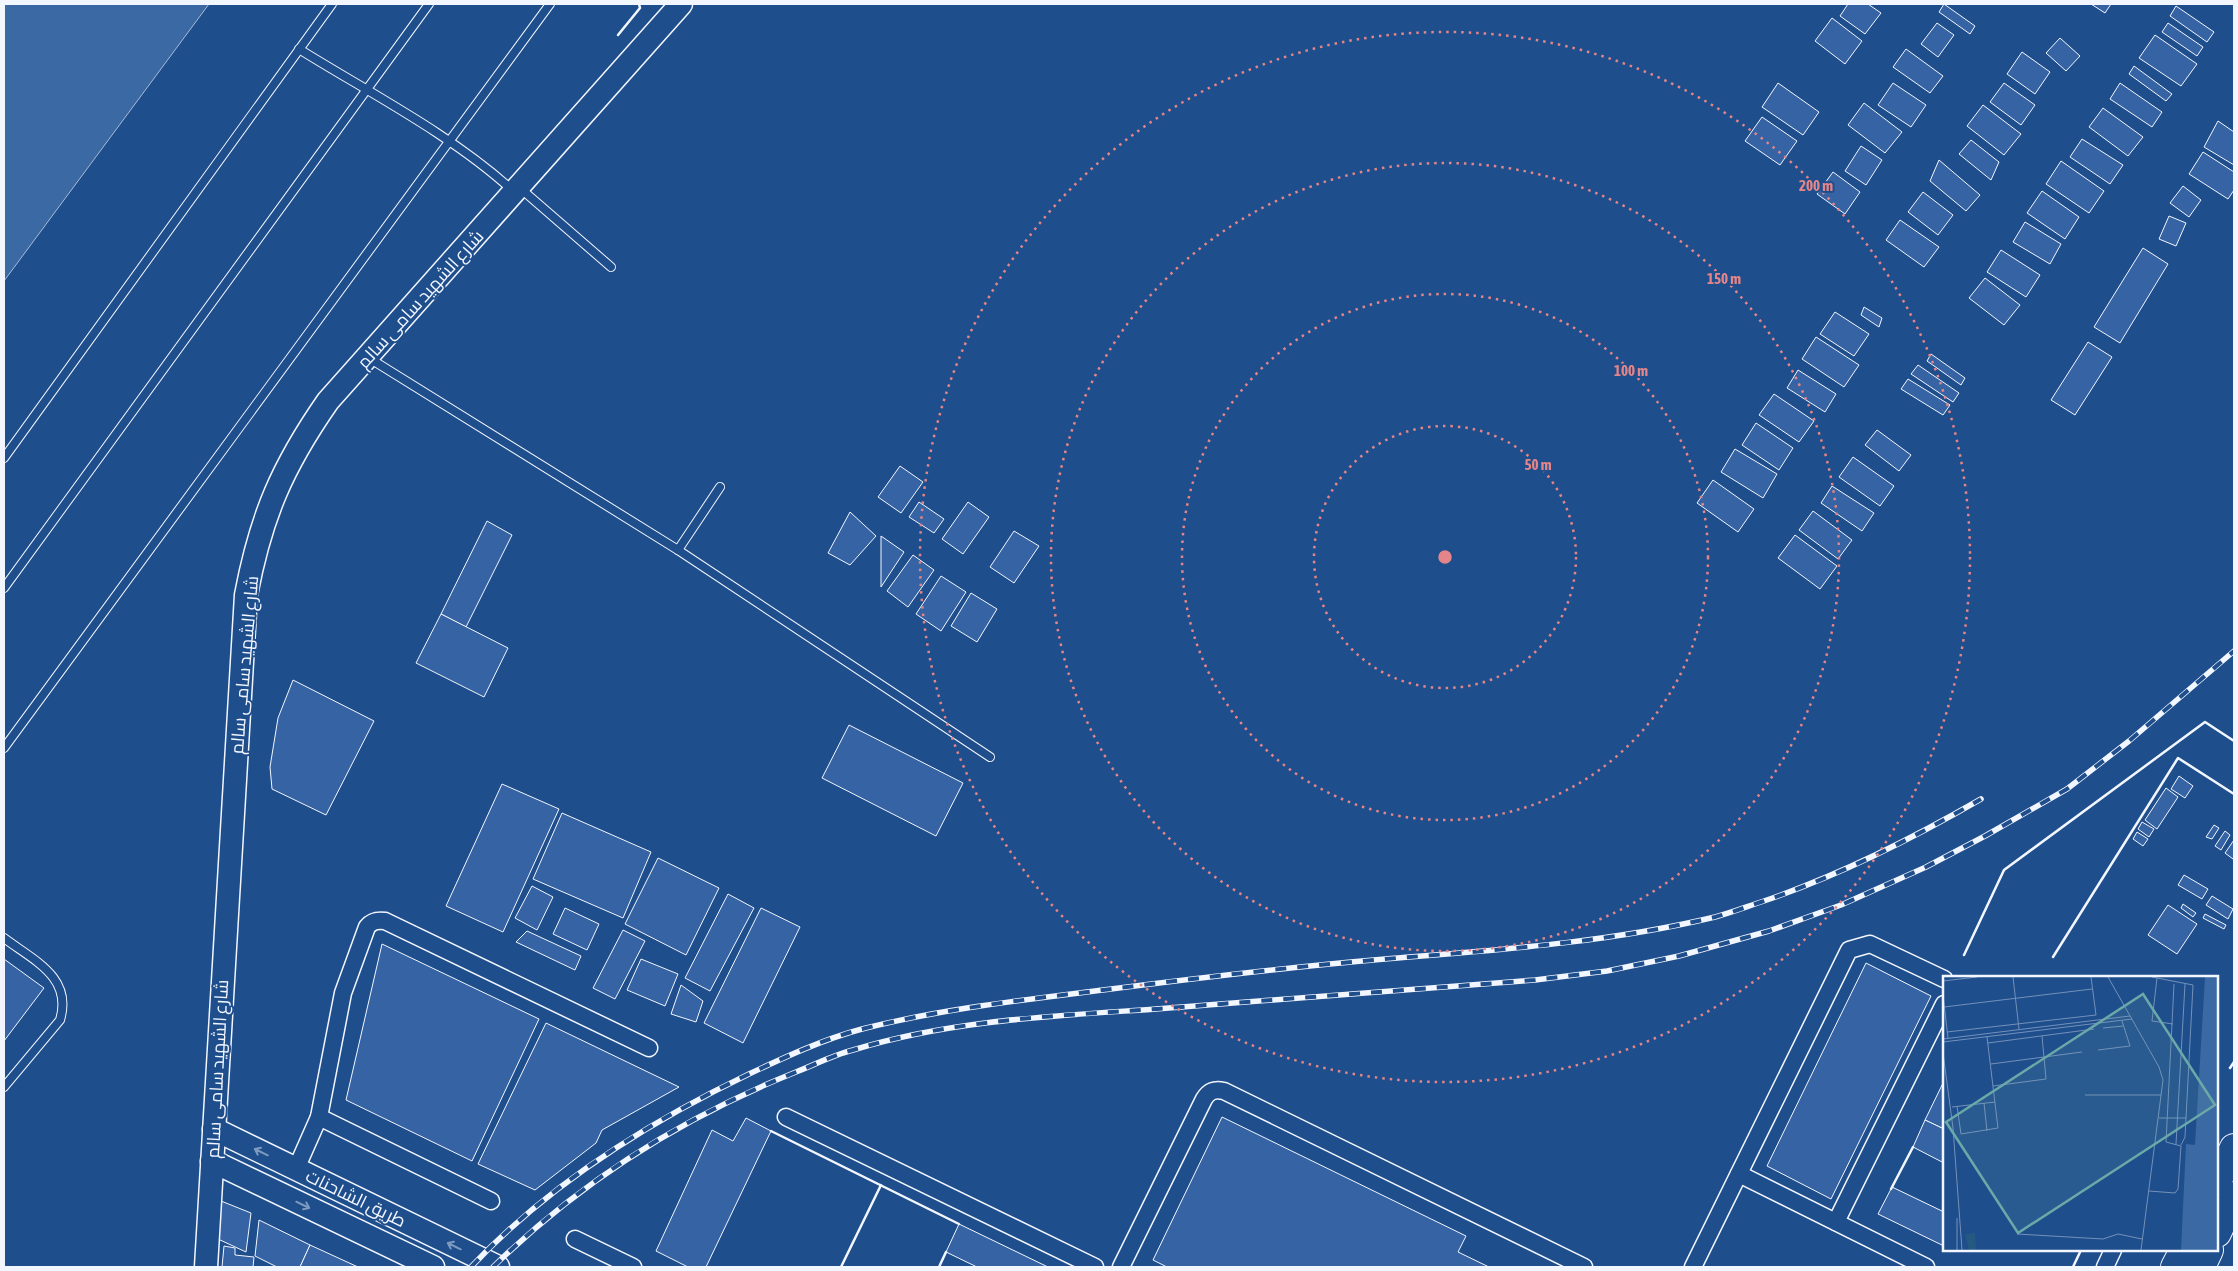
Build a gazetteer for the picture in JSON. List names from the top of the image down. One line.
{"streets":{"main road":["شارع الشهيد سامى سالم","طريق الشاحنات"]},"crossings":[["شارع الشهيد سامى سالم","طريق الشاحنات"]],"rings":["200 m","150 m","100 m","50 m"]}
